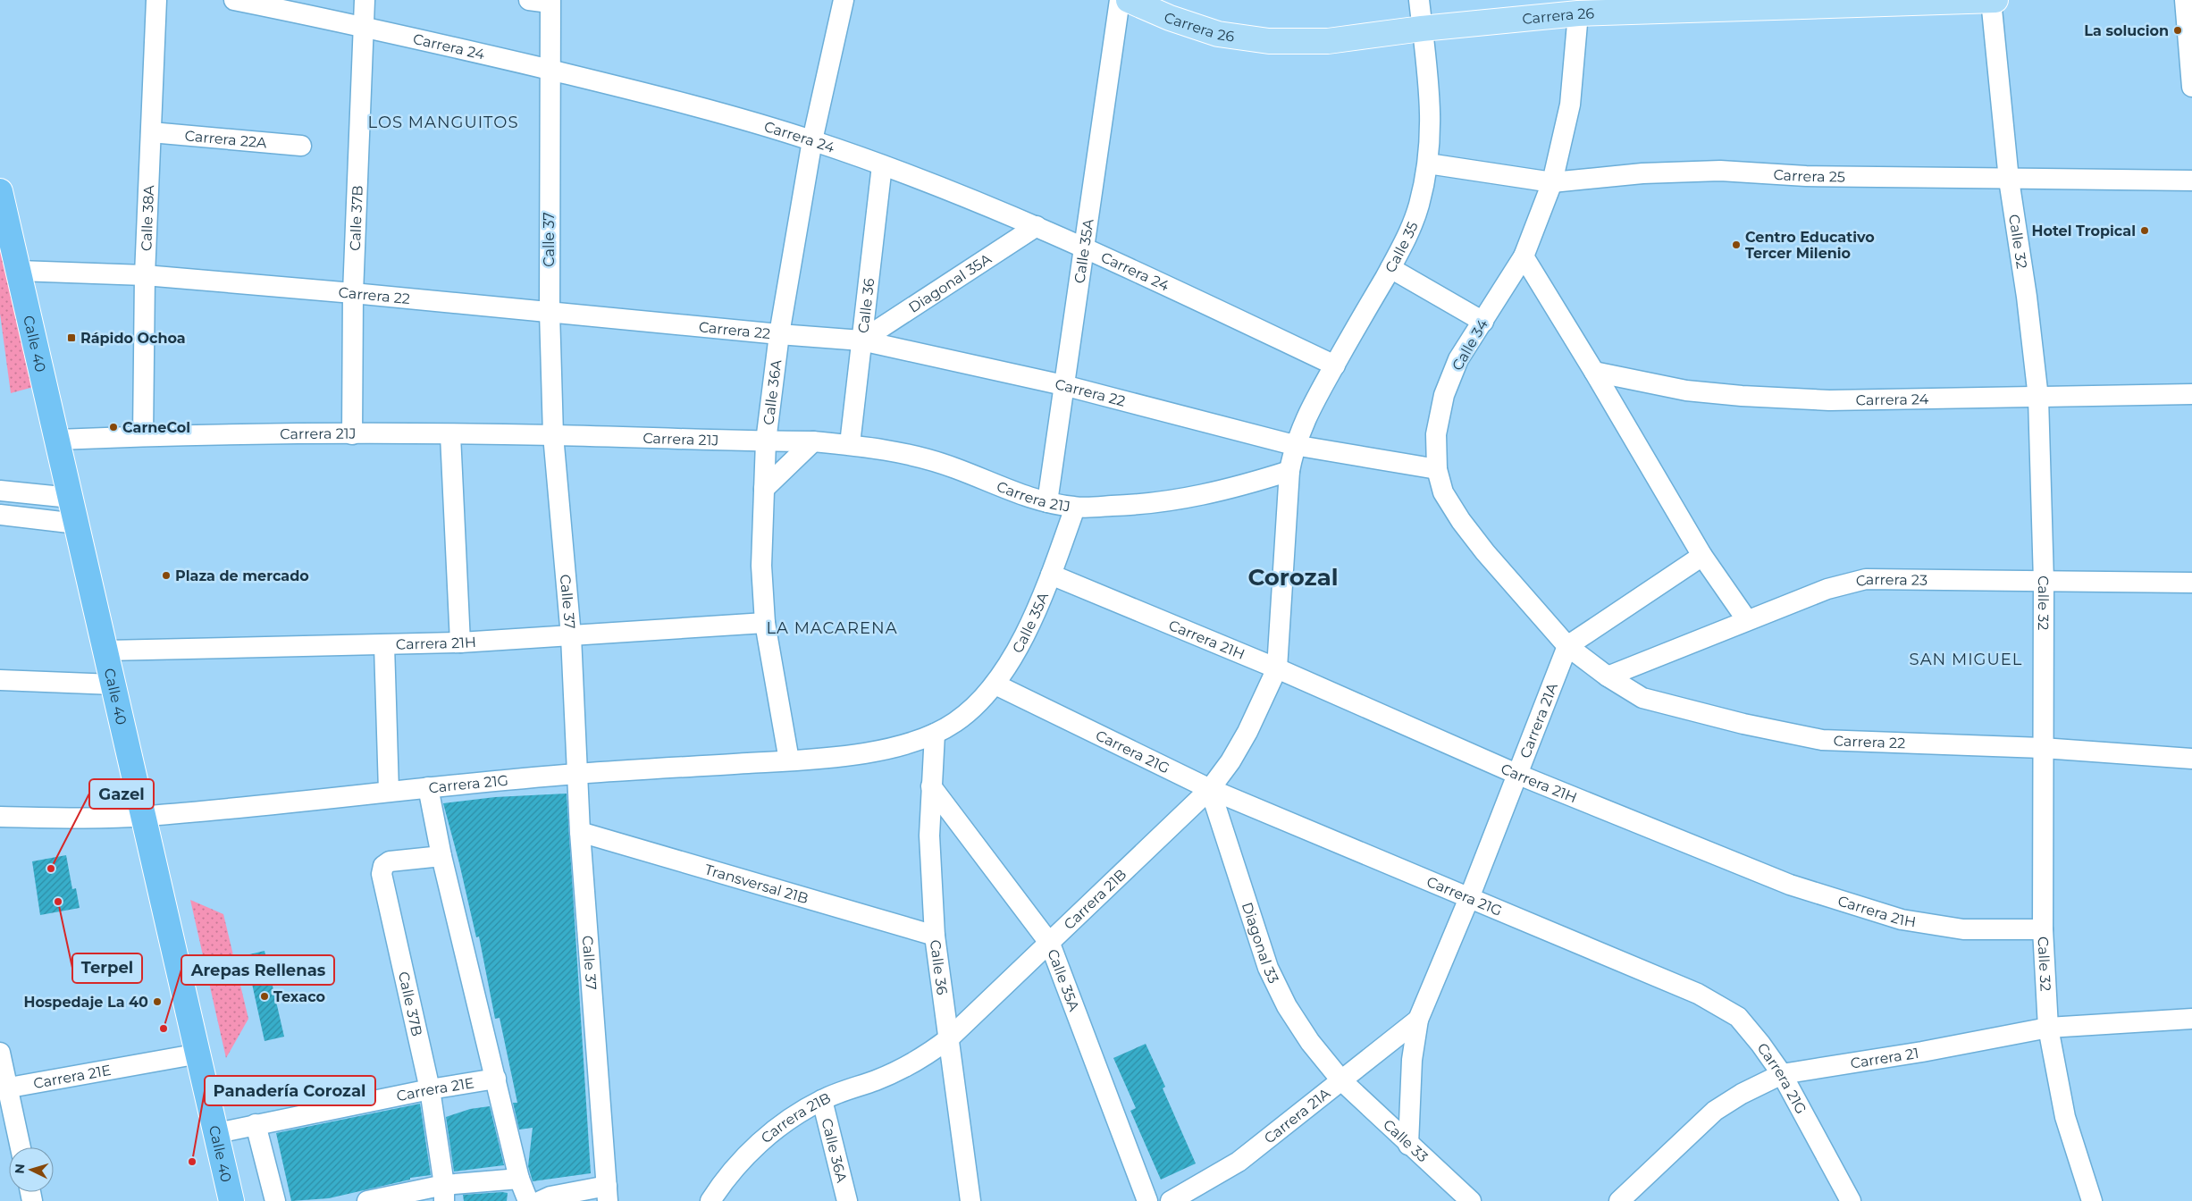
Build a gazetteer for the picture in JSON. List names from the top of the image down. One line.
{"streets":{"highway":["Calle 40"],"main road":["Carrera 26"],"street":["Carrera 24","Carrera 22A","Carrera 25","Calle 37B","Calle 38A","Calle 37","Calle 32","Calle 35","Calle 35A","Diagonal 35A","Carrera 22","Calle 36","Calle 34","Calle 36A","Carrera 21J","Carrera 23","Carrera 21H","Carrera 21A","Carrera 21G","Transversal 21B","Carrera 21B","Diagonal 33","Carrera 21","Carrera 21E","Calle 33"]},"crossings":[["Carrera 26","Calle 32"],["Carrera 26","Calle 35"],["Carrera 26","Calle 34"],["Carrera 24","Calle 37B"],["Carrera 24","Calle 37"],["Carrera 24","Calle 32"],["Carrera 24","Calle 35"],["Carrera 24","Calle 35A"],["Carrera 24","Diagonal 35A"],["Carrera 24","Calle 36"],["Carrera 24","Calle 36A"],["Carrera 22A","Calle 38A"],["Carrera 25","Calle 32"],["Carrera 25","Calle 35"],["Carrera 25","Calle 34"],["Calle 37B","Carrera 22"],["Calle 37B","Carrera 21J"],["Calle 37B","Carrera 21E"],["Calle 38A","Carrera 22"],["Calle 38A","Carrera 21J"],["Calle 37","Carrera 22"],["Calle 37","Carrera 21J"],["Calle 37","Carrera 21H"],["Calle 37","Carrera 21G"],["Calle 37","Transversal 21B"],["Calle 32","Carrera 22"],["Calle 32","Carrera 23"],["Calle 32","Carrera 21H"],["Calle 32","Carrera 21"],["Calle 35","Carrera 22"],["Calle 35","Carrera 21J"],["Calle 35","Carrera 21B"],["Calle 35A","Carrera 22"],["Calle 35A","Calle 36"],["Calle 35A","Carrera 21J"],["Calle 35A","Carrera 21H"],["Calle 35A","Carrera 21G"],["Calle 35A","Carrera 21B"],["Diagonal 35A","Carrera 22"],["Diagonal 35A","Calle 36"],["Carrera 22","Calle 36"],["Carrera 22","Calle 40"],["Carrera 22","Calle 34"],["Carrera 22","Calle 36A"],["Carrera 22","Carrera 23"],["Carrera 22","Carrera 21A"],["Calle 36","Carrera 21J"],["Calle 36","Carrera 21G"],["Calle 36","Transversal 21B"],["Calle 36","Carrera 21B"],["Calle 40","Carrera 21J"],["Calle 40","Carrera 21H"],["Calle 40","Carrera 21G"],["Calle 40","Carrera 21E"],["Calle 34","Carrera 21A"],["Calle 36A","Carrera 21J"],["Calle 36A","Carrera 21H"],["Calle 36A","Carrera 21G"],["Calle 36A","Carrera 21B"],["Carrera 21J","Carrera 21B"],["Carrera 21H","Carrera 21A"],["Carrera 21H","Carrera 21B"],["Carrera 21A","Carrera 21G"],["Carrera 21A","Diagonal 33"],["Carrera 21A","Calle 33"],["Carrera 21G","Carrera 21B"],["Carrera 21G","Diagonal 33"],["Carrera 21G","Carrera 21"],["Carrera 21B","Diagonal 33"],["Diagonal 33","Calle 33"]],"districts":["LOS MANGUITOS","Corozal","LA MACARENA","SAN MIGUEL"],"places":{"other":["La solucion","Hotel Tropical","Centro Educativo Tercer Milenio","CarneCol","Plaza de mercado","Gazel","Terpel","Texaco","Hospedaje La 40","Arepas Rellenas","Panadería Corozal"],"transit":["Rápido Ochoa"]},"north":"left"}
